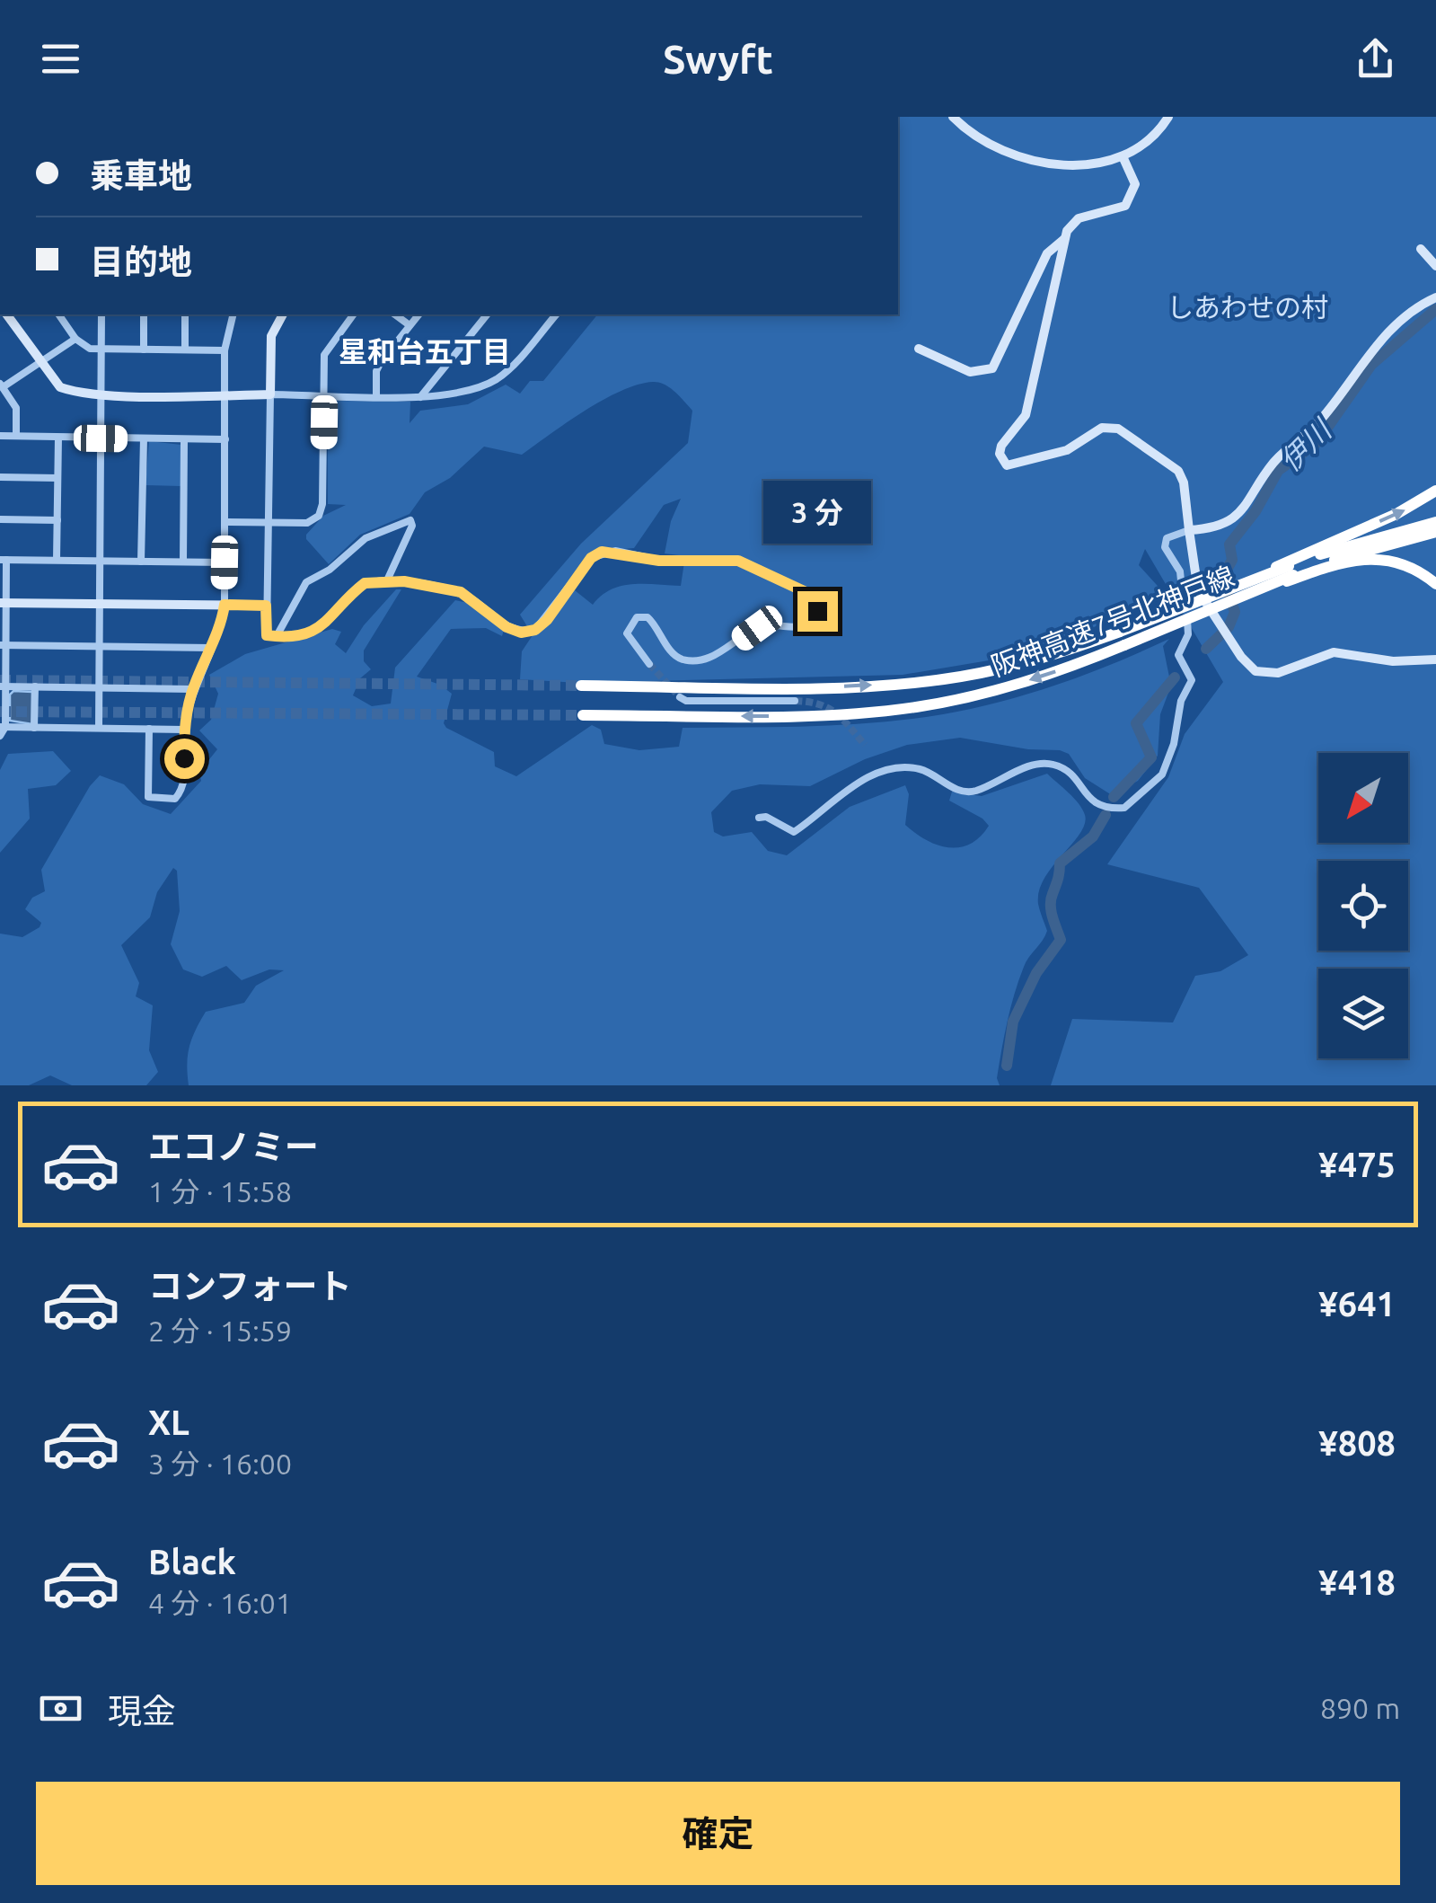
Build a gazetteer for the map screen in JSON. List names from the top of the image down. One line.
{"streets":{"highway":["阪神高速7号北神戸線"]},"districts":["星和台五丁目"],"water":["伊川"],"parks":["しあわせの村"],"north":"bottom left","page":{"header":"Swyft","banner":["乗車地","目的地"],"bubble":"3 分","list":[{"name":"エコノミー","note":"1 分 · 15:58","value":"¥475"},{"name":"コンフォート","note":"2 分 · 15:59","value":"¥641"},{"name":"XL","note":"3 分 · 16:00","value":"¥808"},{"name":"Black","note":"4 分 · 16:01","value":"¥418"}],"pay":["現金","890 m"],"buttons":"確定"}}
